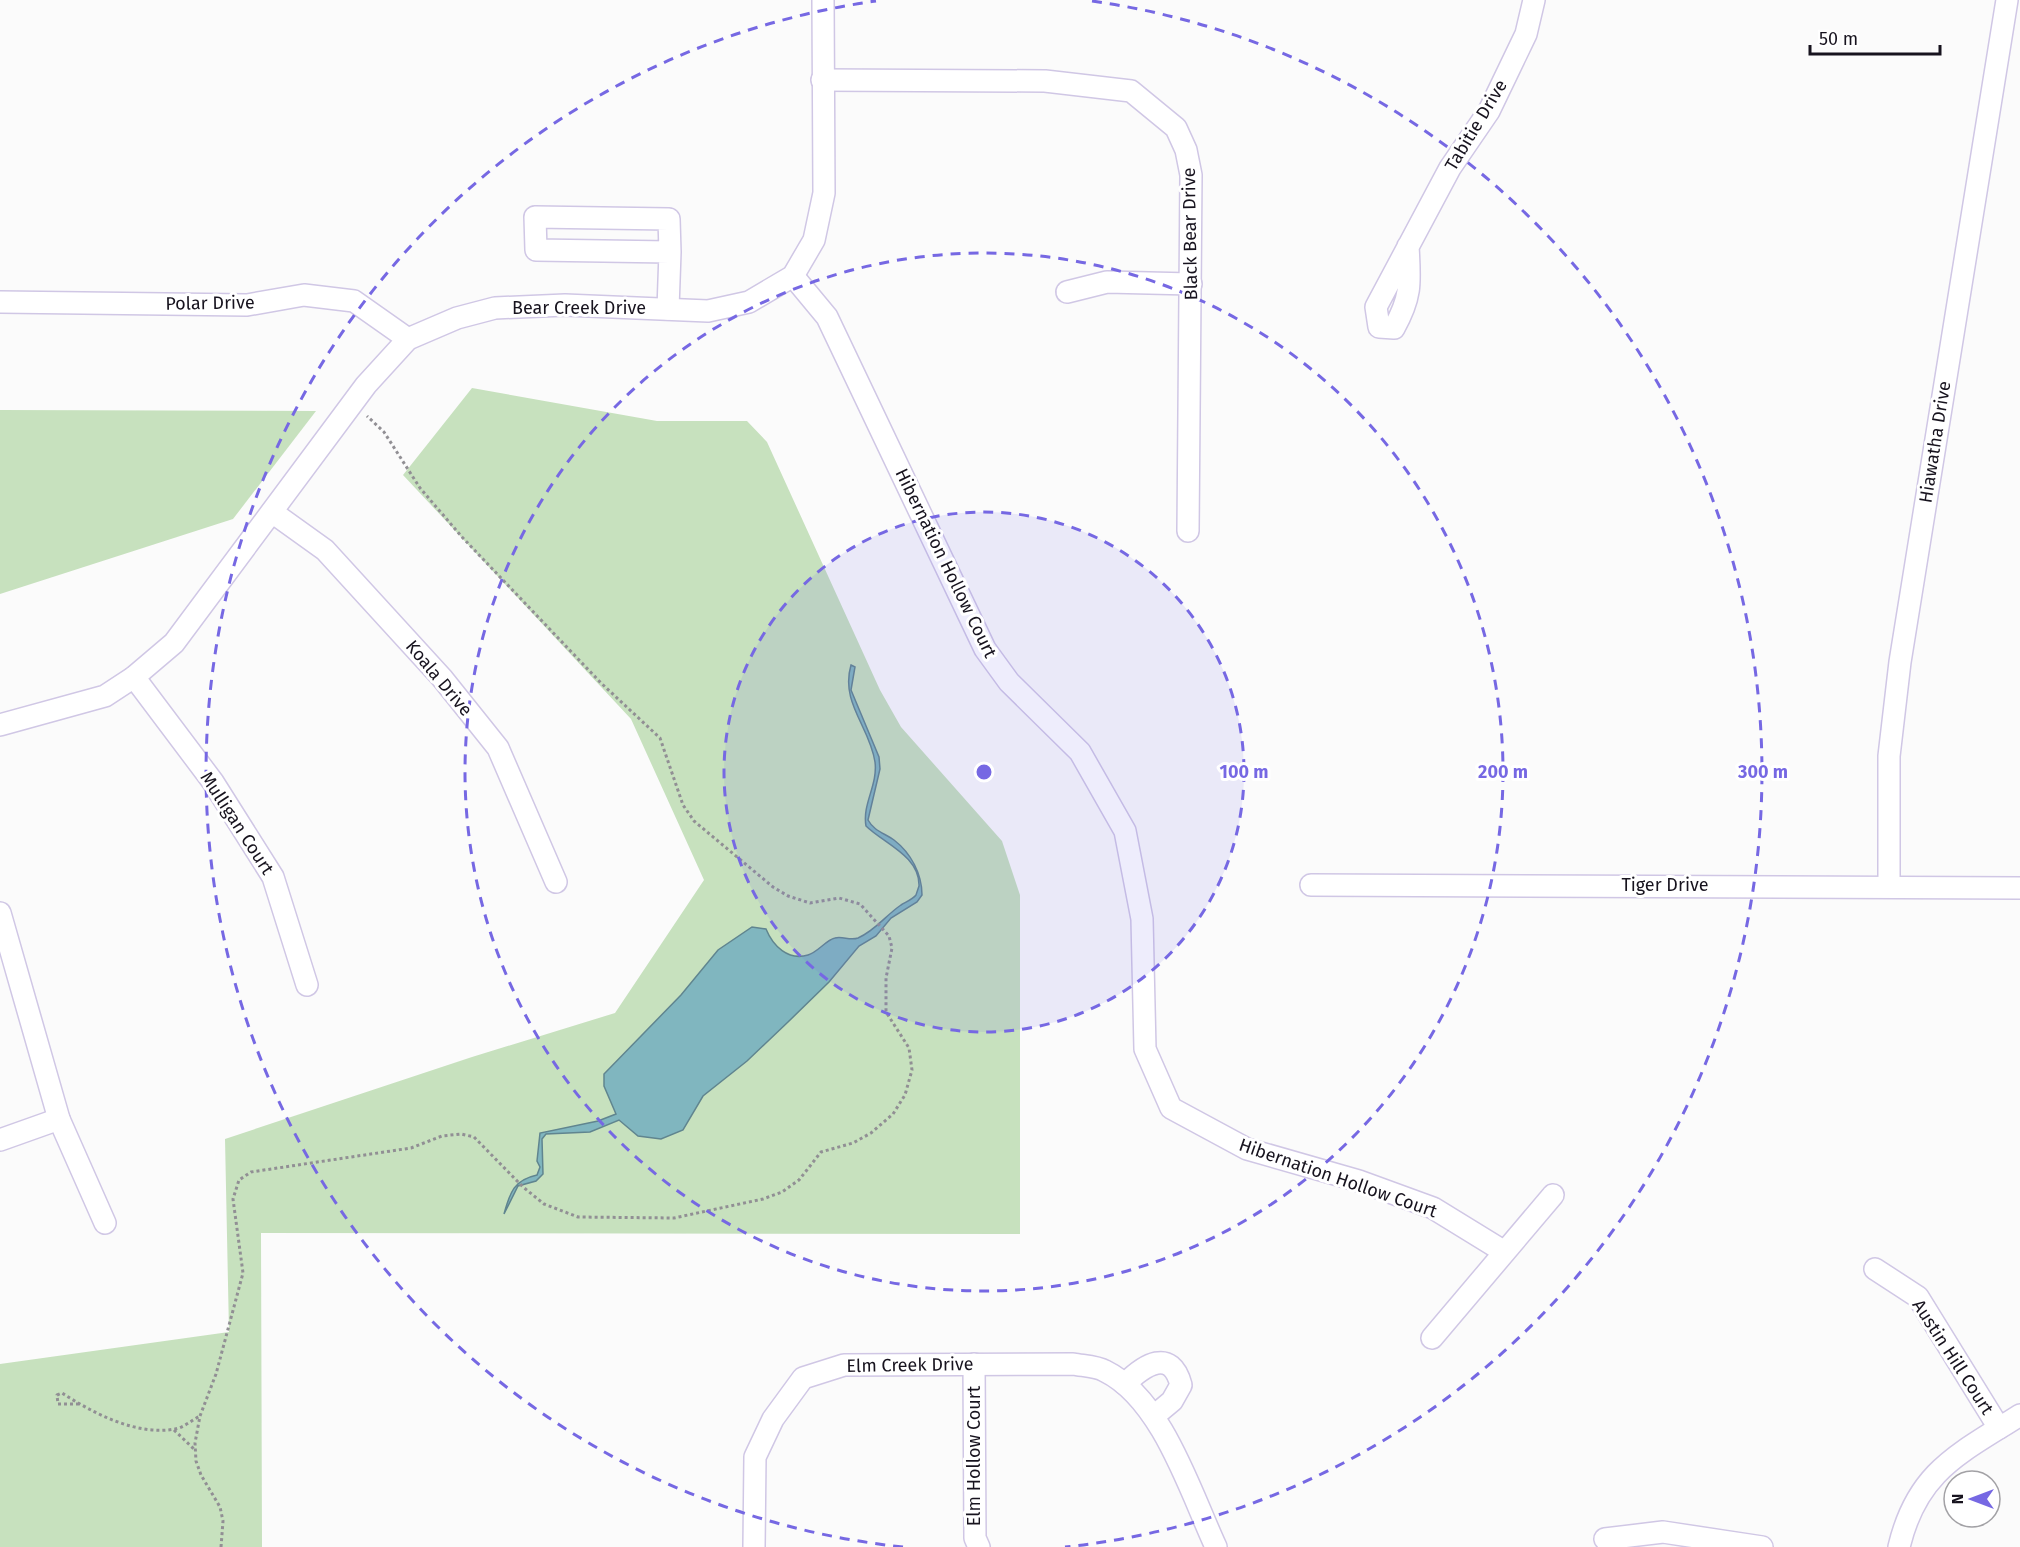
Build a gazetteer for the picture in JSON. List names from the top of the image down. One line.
{"streets":{"street":["Tabitie Drive","Black Bear Drive","Polar Drive","Bear Creek Drive","Hiawatha Drive","Hibernation Hollow Court","Koala Drive","Mulligan Court","Tiger Drive","Austin Hill Court","Elm Creek Drive","Elm Hollow Court"]},"crossings":[["Black Bear Drive","Bear Creek Drive"],["Polar Drive","Bear Creek Drive"],["Bear Creek Drive","Hibernation Hollow Court"],["Bear Creek Drive","Koala Drive"],["Bear Creek Drive","Mulligan Court"],["Hiawatha Drive","Tiger Drive"],["Elm Creek Drive","Elm Hollow Court"]],"scale_bar":"50 m","north":"left","rings":["100 m","200 m","300 m"]}
